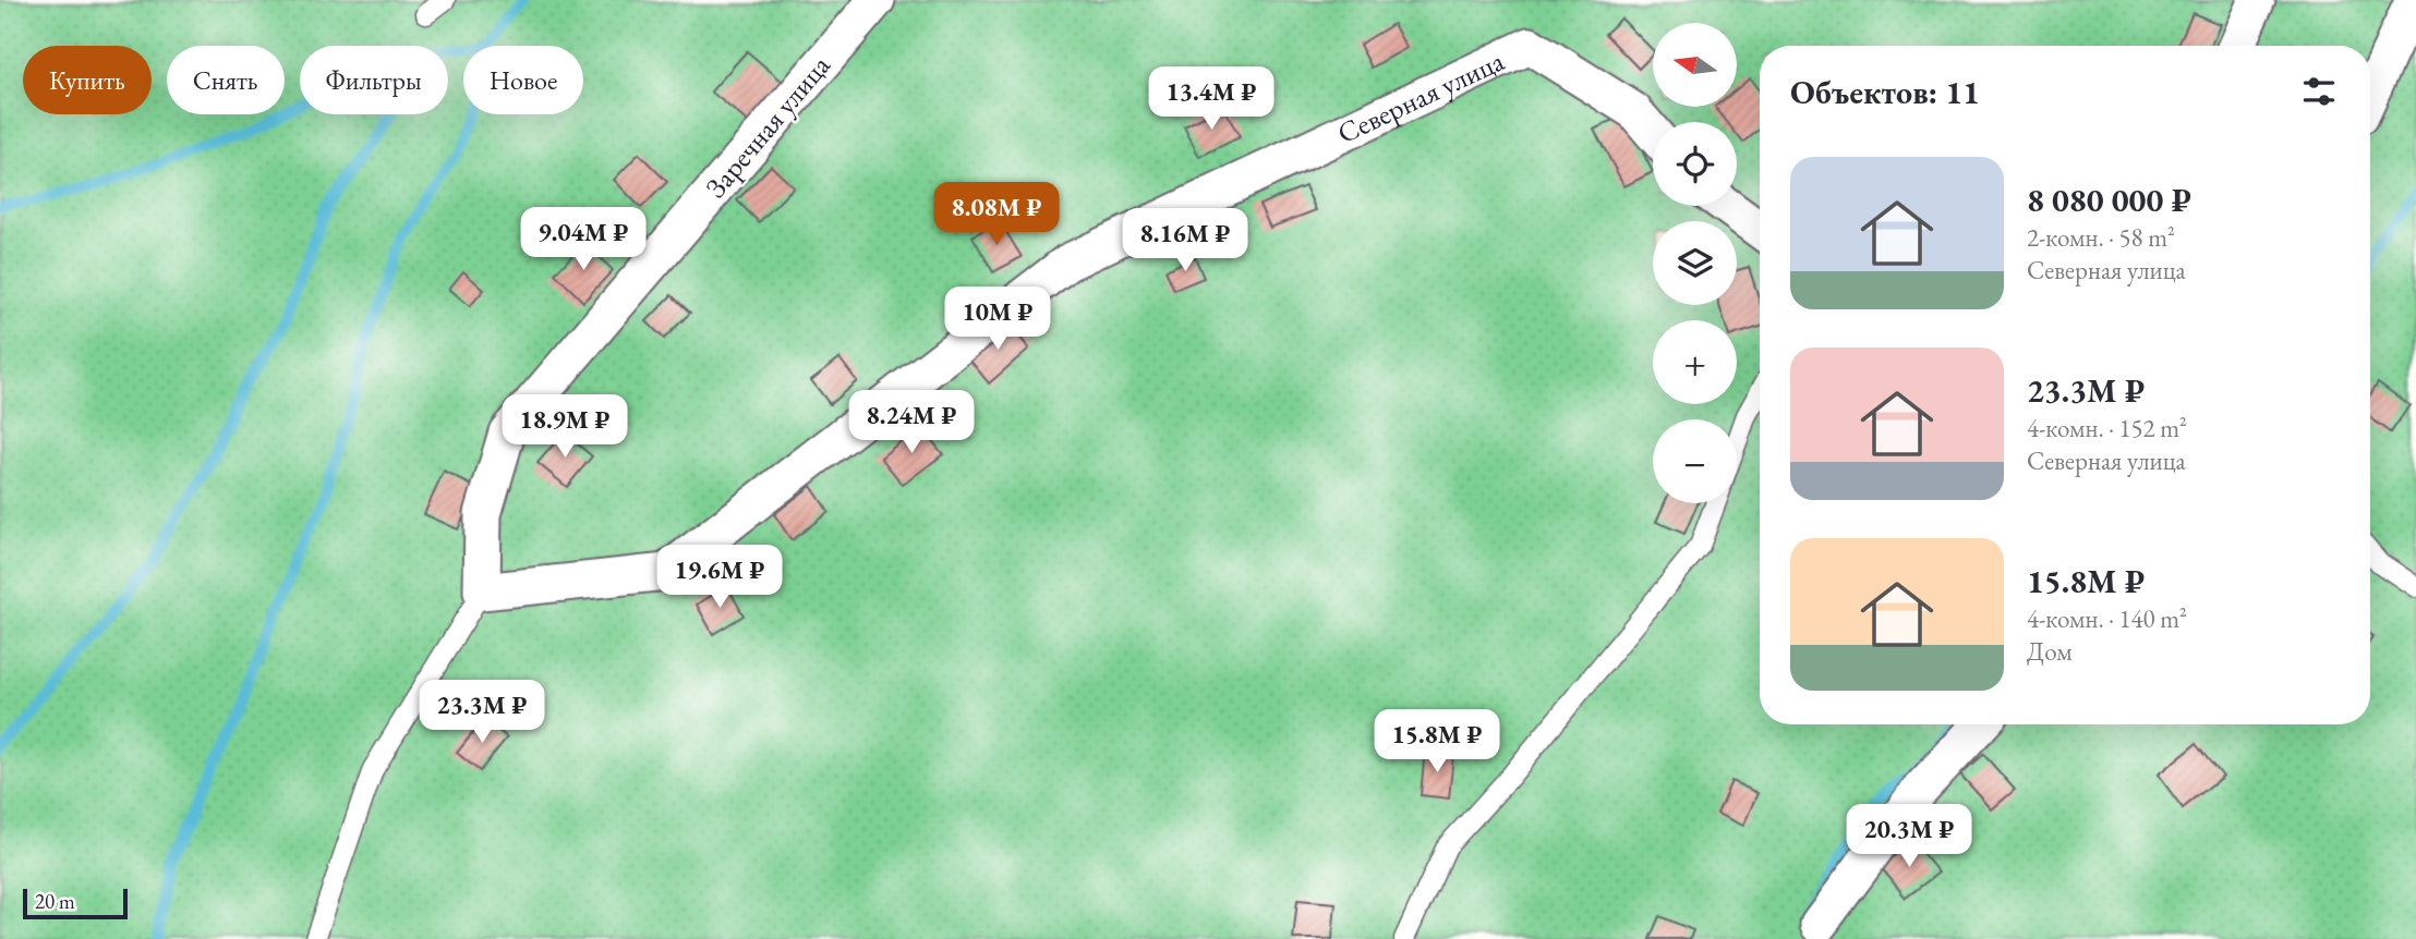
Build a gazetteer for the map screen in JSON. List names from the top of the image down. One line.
{"streets":{"street":["Северная улица","Заречная улица"]},"crossings":[["Северная улица","Заречная улица"]],"scale_bar":"20 m","north":"left","page":{"map_buttons":["+","−"],"chip":["Купить","Снять","Фильтры","Новое"],"heading":"Объектов: 11","price":["13.4M ₽","8.08M ₽","9.04M ₽","8.16M ₽","10M ₽","8.24M ₽","18.9M ₽","19.6M ₽","23.3M ₽","15.8M ₽","20.3M ₽"],"list":[{"name":"8 080 000 ₽","note":"2-комн. · 58 m² · Северная улица"},{"name":"23.3M ₽","note":"4-комн. · 152 m² · Северная улица"},{"name":"15.8M ₽","note":"4-комн. · 140 m² · Дом"}],"scale":"20 m"}}
